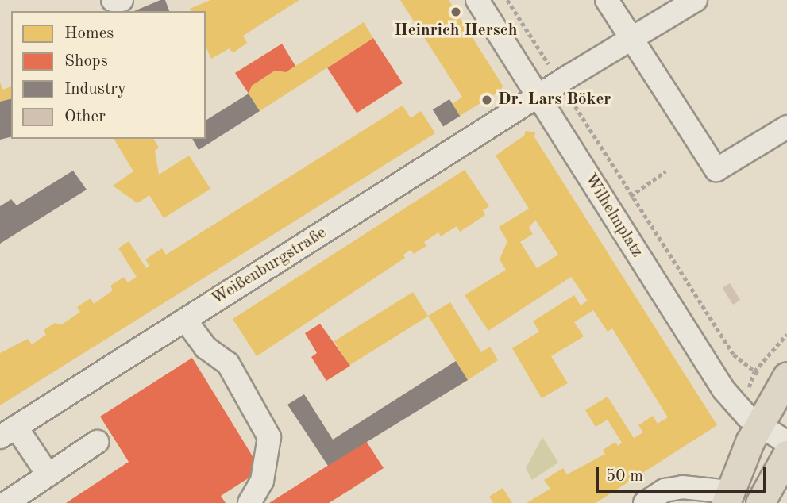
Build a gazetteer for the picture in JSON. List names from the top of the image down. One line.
{"streets":{"street":["Wilhelmplatz","Weißenburgstraße"]},"crossings":[["Wilhelmplatz","Weißenburgstraße"]],"places":["Heinrich Hersch","Dr. Lars Böker"],"legend":["Homes","Shops","Industry","Other"],"scale_bar":"50 m"}
